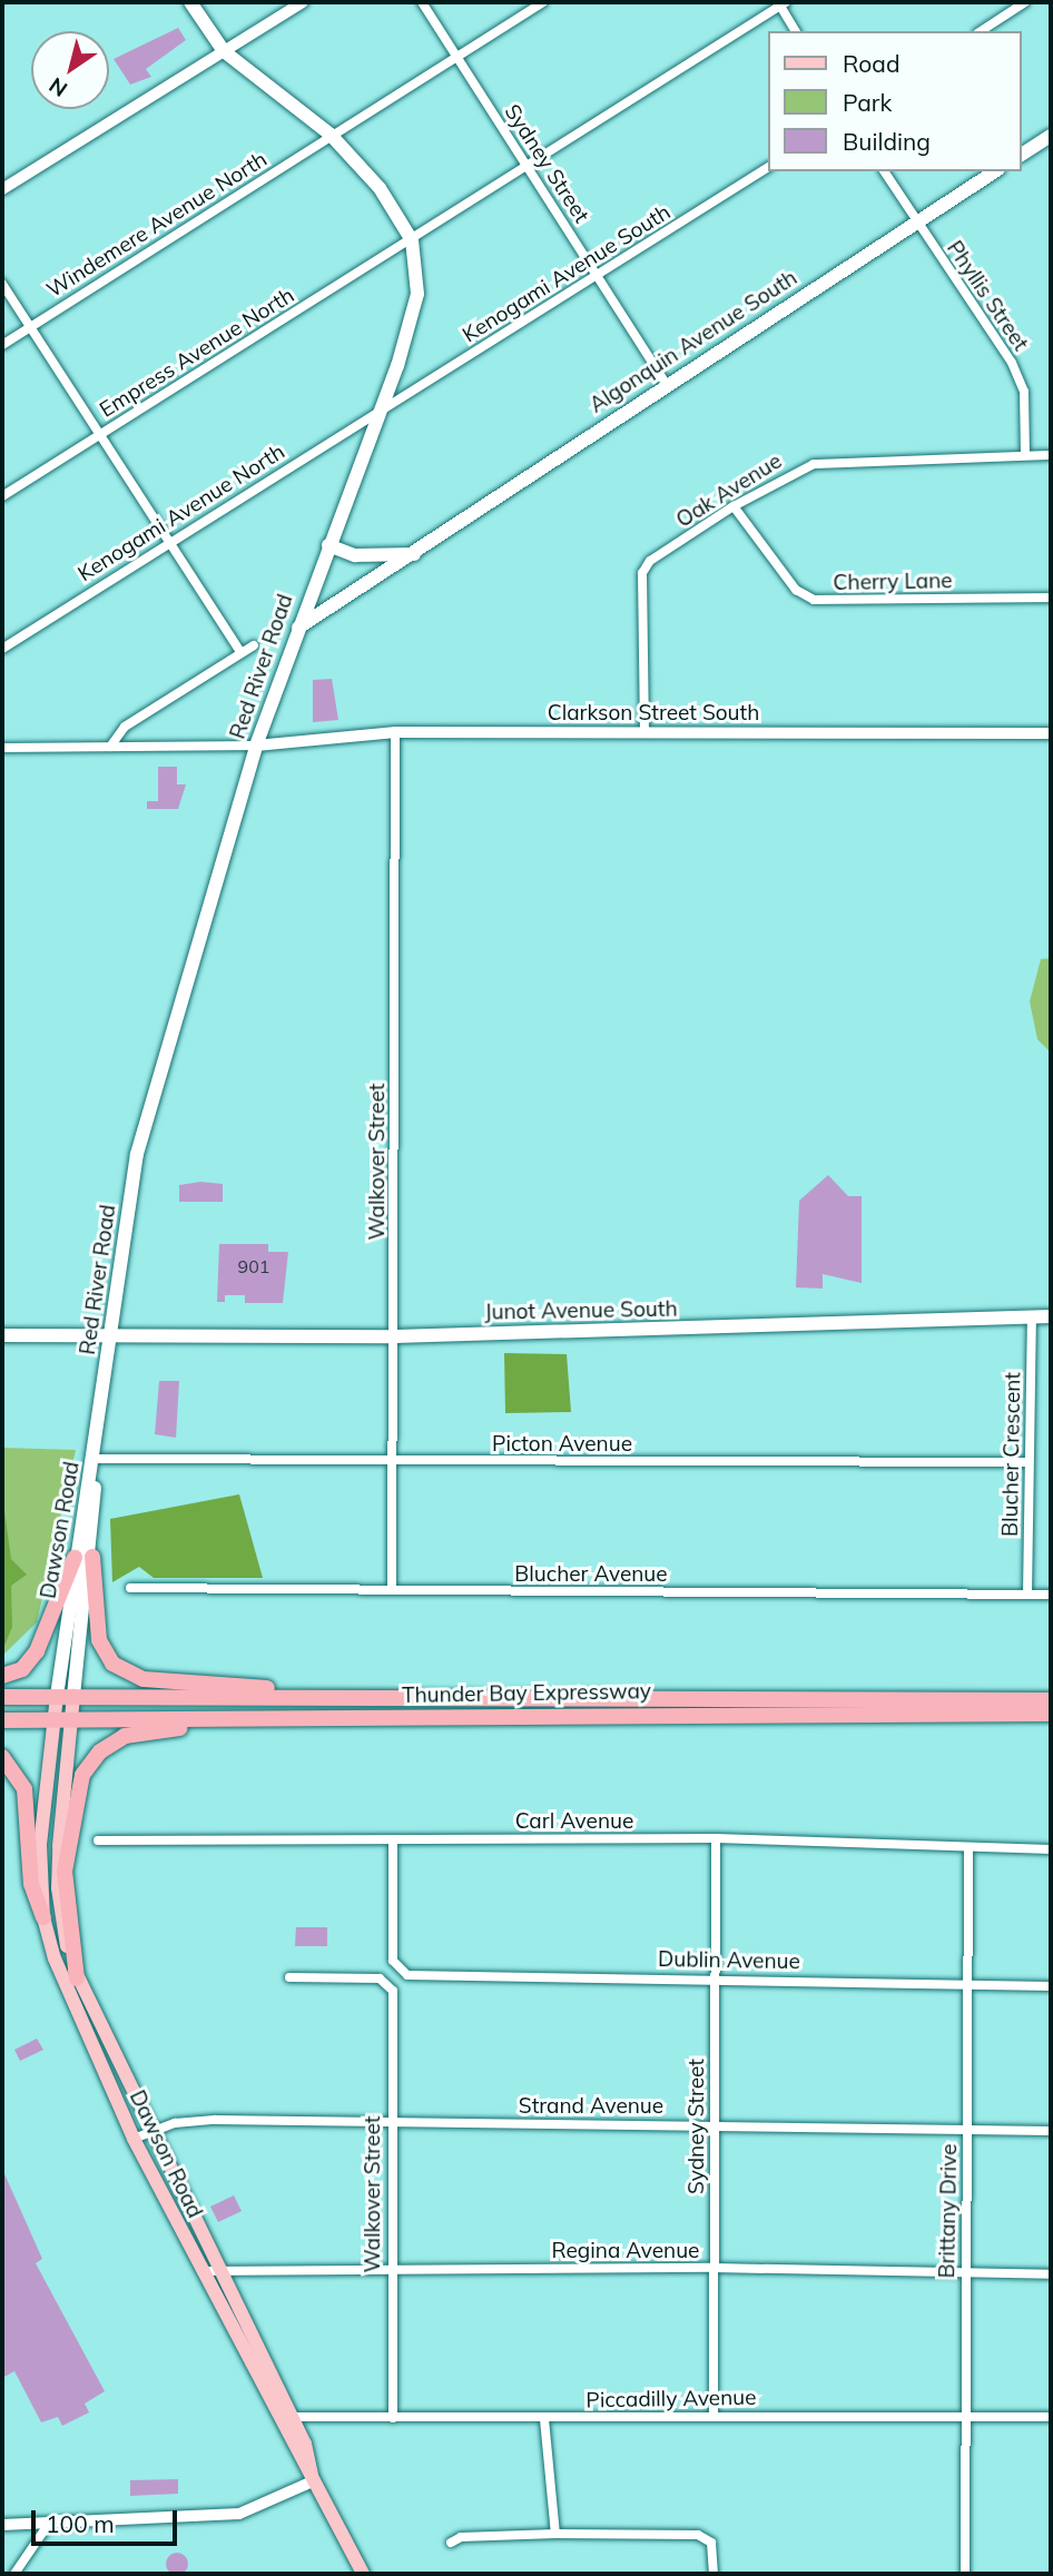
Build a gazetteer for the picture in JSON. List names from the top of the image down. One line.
{"streets":{"highway":["Thunder Bay Expressway"],"main road":["Algonquin Avenue South","Red River Road","Junot Avenue South","Dawson Road"],"street":["Sydney Street","Windemere Avenue North","Kenogami Avenue South","Phyllis Street","Empress Avenue North","Oak Avenue","Kenogami Avenue North","Cherry Lane","Clarkson Street South","Walkover Street","Picton Avenue","Blucher Crescent","Blucher Avenue","Carl Avenue","Dublin Avenue","Strand Avenue","Brittany Drive","Regina Avenue","Piccadilly Avenue"]},"crossings":[["Sydney Street","Windemere Avenue North"],["Sydney Street","Kenogami Avenue South"],["Sydney Street","Algonquin Avenue South"],["Sydney Street","Empress Avenue North"],["Sydney Street","Carl Avenue"],["Sydney Street","Dublin Avenue"],["Sydney Street","Strand Avenue"],["Sydney Street","Regina Avenue"],["Sydney Street","Piccadilly Avenue"],["Kenogami Avenue South","Kenogami Avenue North"],["Kenogami Avenue South","Red River Road"],["Phyllis Street","Algonquin Avenue South"],["Phyllis Street","Oak Avenue"],["Algonquin Avenue South","Red River Road"],["Empress Avenue North","Red River Road"],["Oak Avenue","Cherry Lane"],["Oak Avenue","Clarkson Street South"],["Kenogami Avenue North","Red River Road"],["Red River Road","Clarkson Street South"],["Red River Road","Junot Avenue South"],["Red River Road","Dawson Road"],["Clarkson Street South","Walkover Street"],["Walkover Street","Junot Avenue South"],["Walkover Street","Picton Avenue"],["Walkover Street","Blucher Avenue"],["Walkover Street","Strand Avenue"],["Walkover Street","Regina Avenue"],["Walkover Street","Piccadilly Avenue"],["Junot Avenue South","Blucher Crescent"],["Picton Avenue","Blucher Crescent"],["Picton Avenue","Dawson Road"],["Blucher Crescent","Blucher Avenue"],["Dawson Road","Thunder Bay Expressway"],["Dawson Road","Strand Avenue"],["Dawson Road","Regina Avenue"],["Dawson Road","Piccadilly Avenue"],["Carl Avenue","Dublin Avenue"],["Carl Avenue","Brittany Drive"],["Dublin Avenue","Brittany Drive"],["Strand Avenue","Brittany Drive"],["Brittany Drive","Regina Avenue"],["Brittany Drive","Piccadilly Avenue"]],"house_numbers":["901"],"legend":["Road","Park","Building"],"scale_bar":"100 m","north":"bottom left"}
